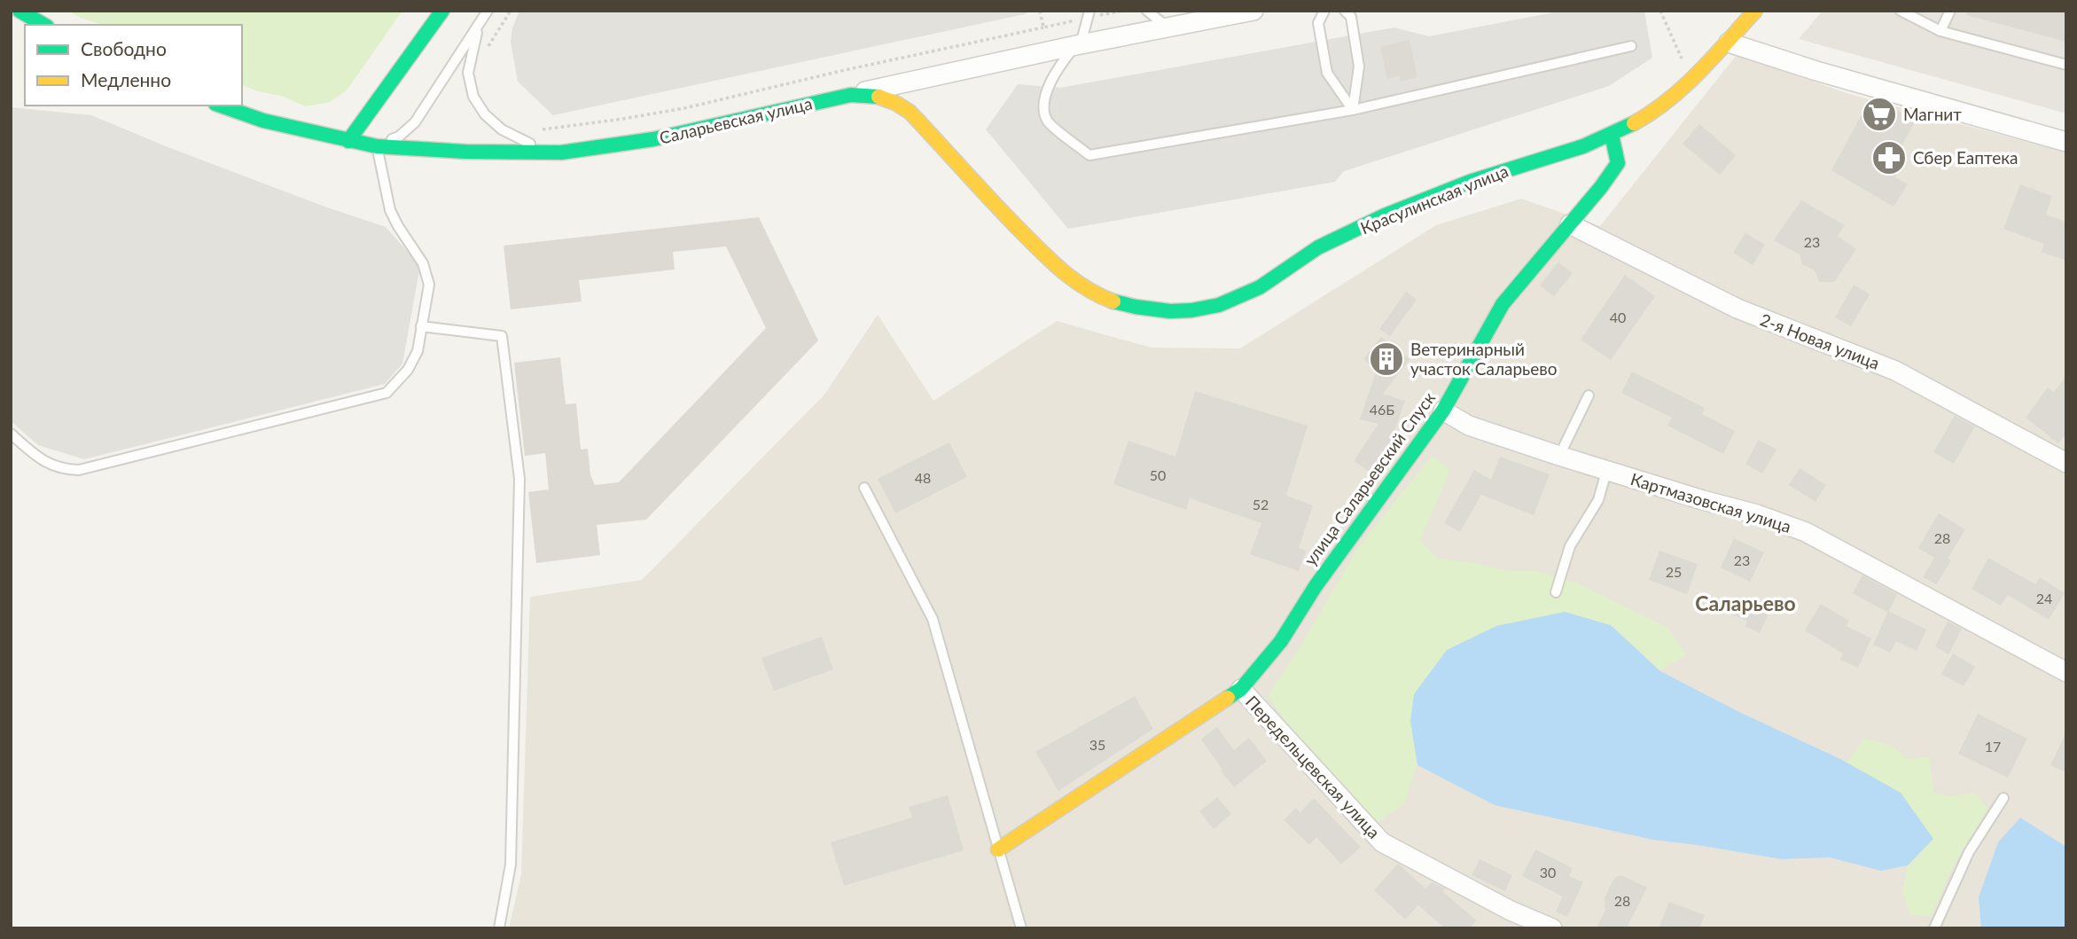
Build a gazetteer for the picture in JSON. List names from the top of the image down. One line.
{"streets":{"street":["Саларьевская улица","Красулинская улица","2-я Новая улица","улица Саларьевский Спуск","Картмазовская улица","Передельцевская улица"]},"crossings":[["Саларьевская улица","Красулинская улица"],["Красулинская улица","улица Саларьевский Спуск"],["2-я Новая улица","улица Саларьевский Спуск"],["улица Саларьевский Спуск","Картмазовская улица"],["улица Саларьевский Спуск","Передельцевская улица"]],"districts":["Саларьево"],"places":{"supermarket":["Магнит"],"pharmacy":["Сбер Еаптека"],"building":["Ветеринарный участок Саларьево"]},"house_numbers":["23","40","46Б","50","48","52","28","23","25","24","35","17","30","28"],"legend":["Свободно","Медленно"]}
